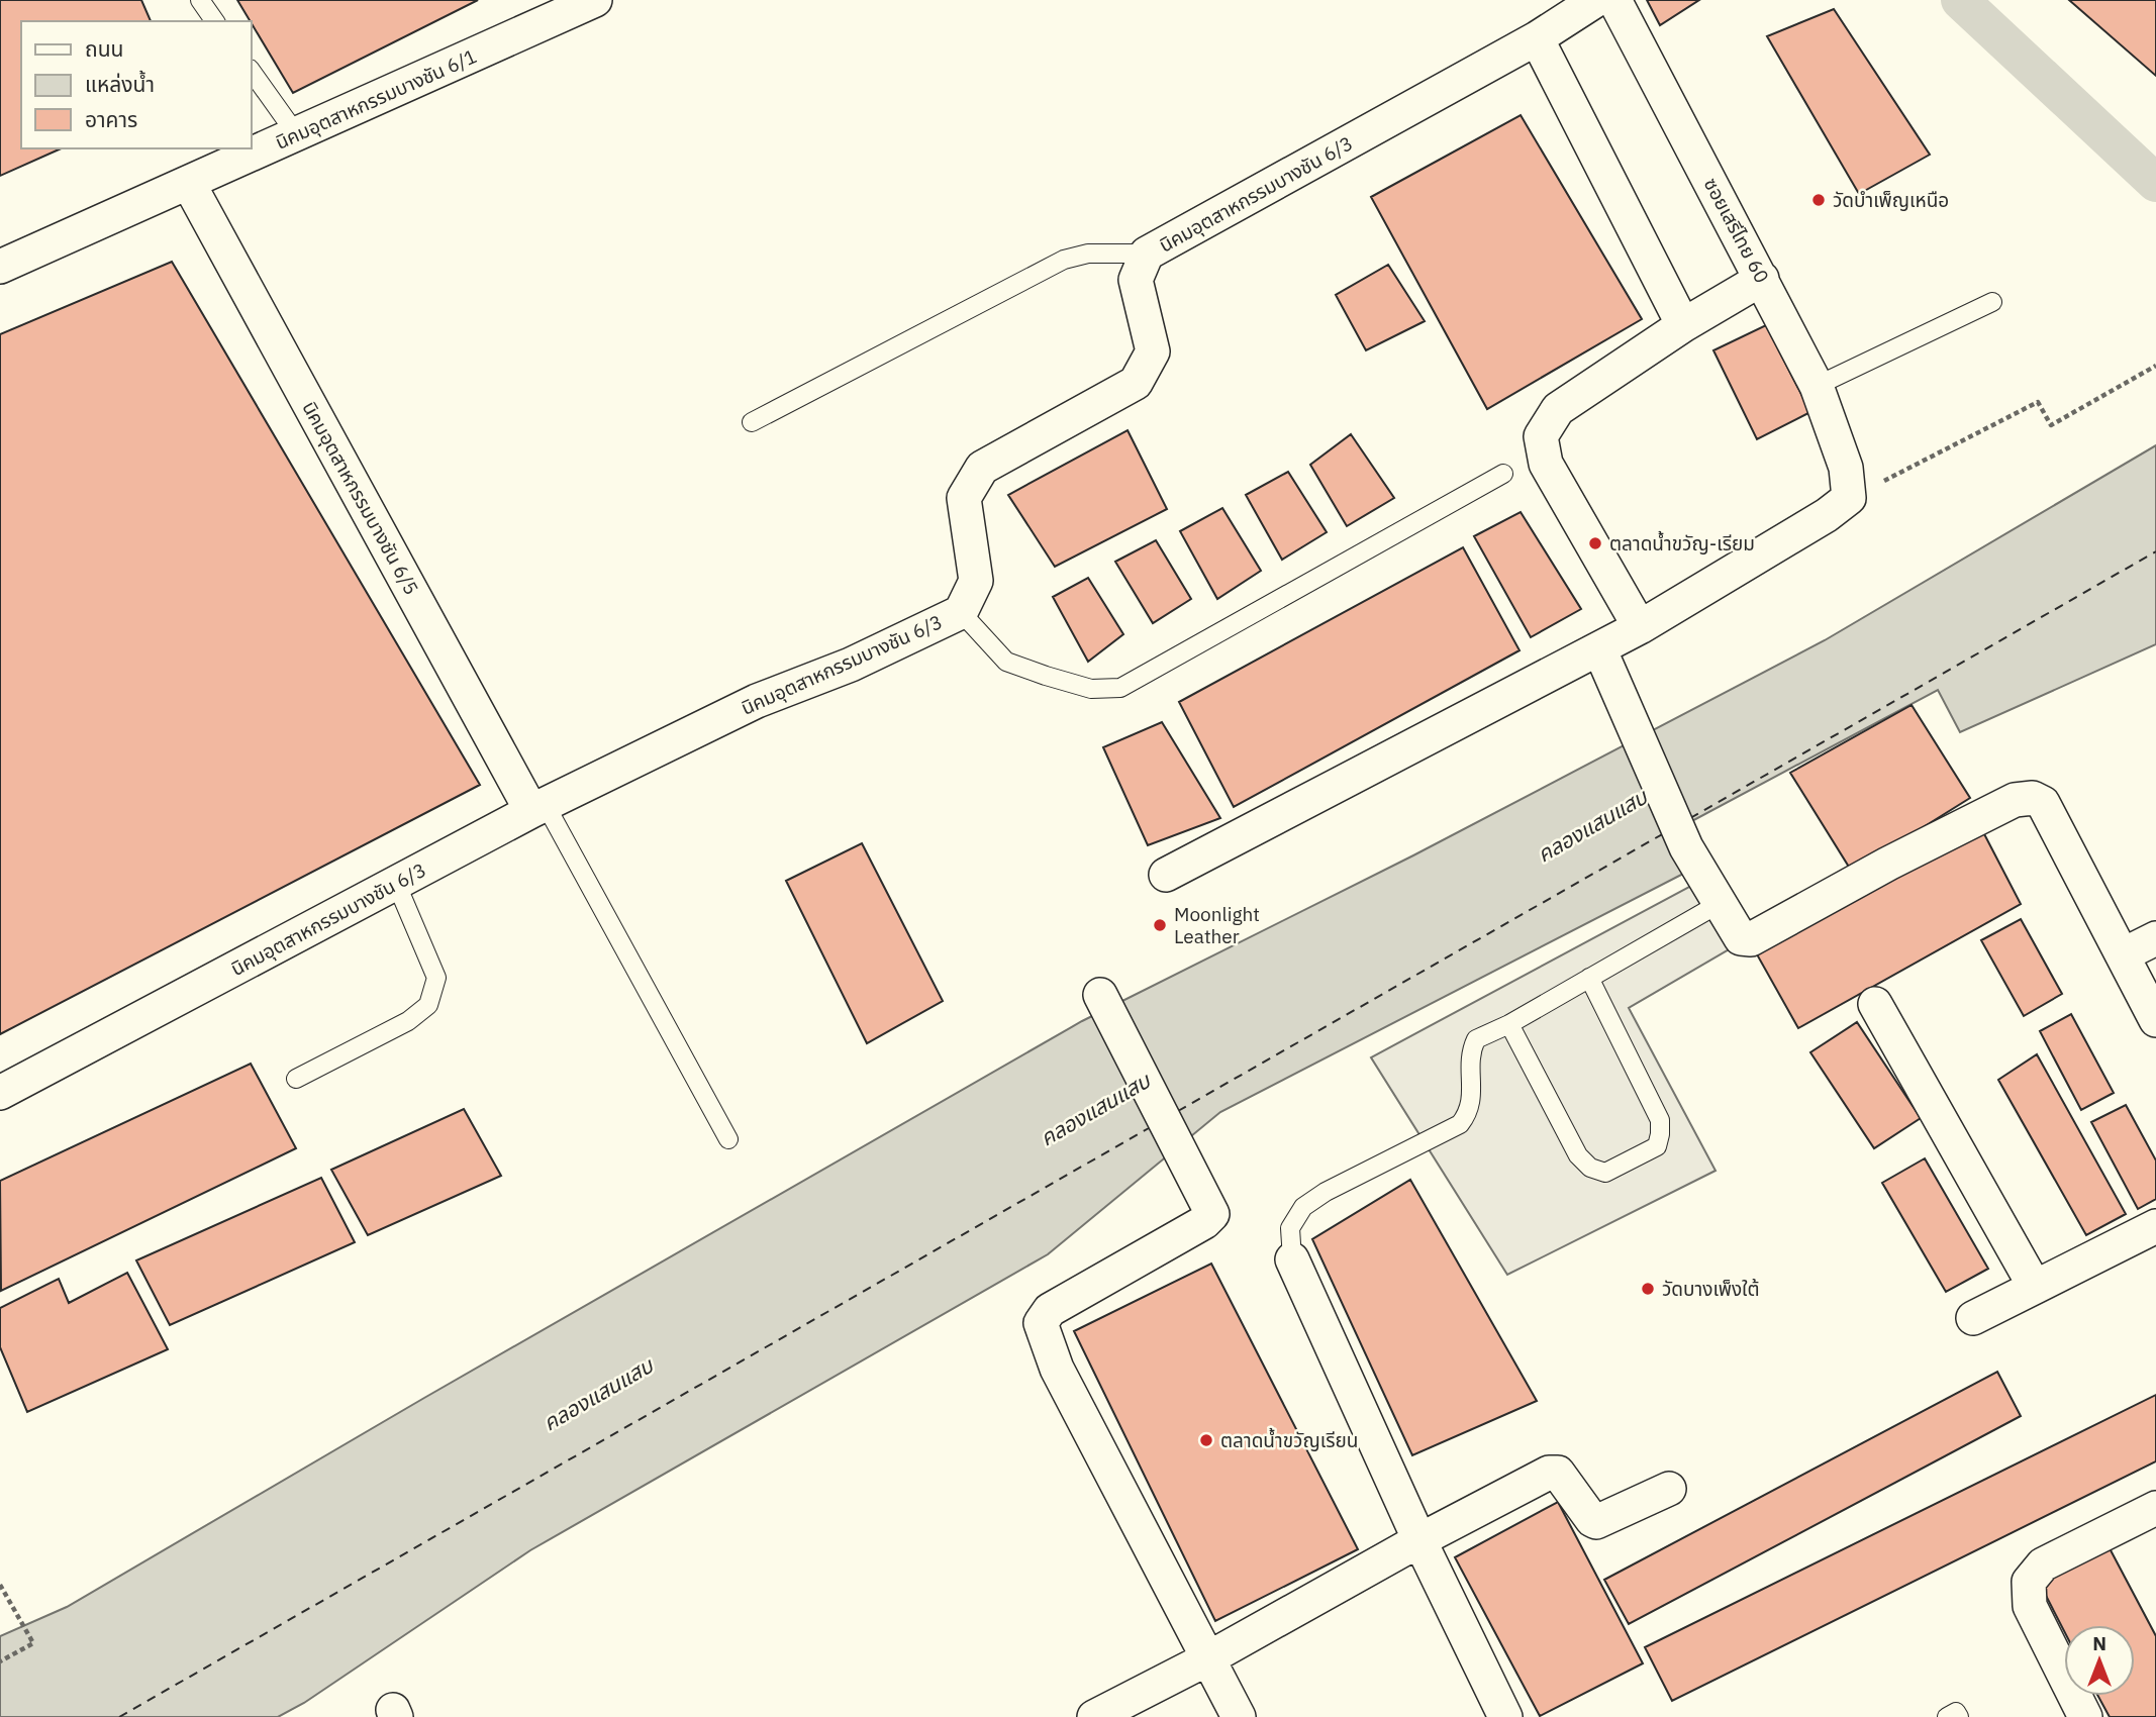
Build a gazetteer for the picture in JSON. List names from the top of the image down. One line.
{"streets":{"street":["นิคมอุตสาหกรรมบางชัน 6/1","นิคมอุตสาหกรรมบางชัน 6/3","ซอยเสรีไทย 60","นิคมอุตสาหกรรมบางชัน 6/5"]},"crossings":[["นิคมอุตสาหกรรมบางชัน 6/1","นิคมอุตสาหกรรมบางชัน 6/5"],["นิคมอุตสาหกรรมบางชัน 6/3","นิคมอุตสาหกรรมบางชัน 6/5"]],"water":["คลองแสนแสบ"],"places":["วัดบำเพ็ญเหนือ","ตลาดน้ำขวัญ-เรียม","Moonlight Leather","วัดบางเพ็งใต้","ตลาดน้ำขวัญเรียน"],"legend":["ถนน","แหล่งน้ำ","อาคาร"],"north":"top"}
